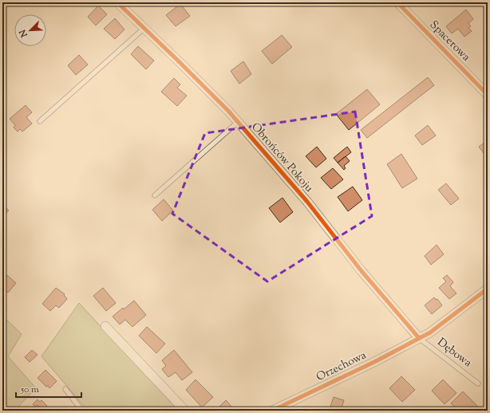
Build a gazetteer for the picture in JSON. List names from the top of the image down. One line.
{"streets":{"street":["Spacerowa","Obrońców Pokoju","Orzechowa"],"lane":["Dębowa"]},"crossings":[["Obrońców Pokoju","Dębowa"],["Obrońców Pokoju","Orzechowa"],["Dębowa","Orzechowa"]],"scale_bar":"50 m","north":"bottom left"}
